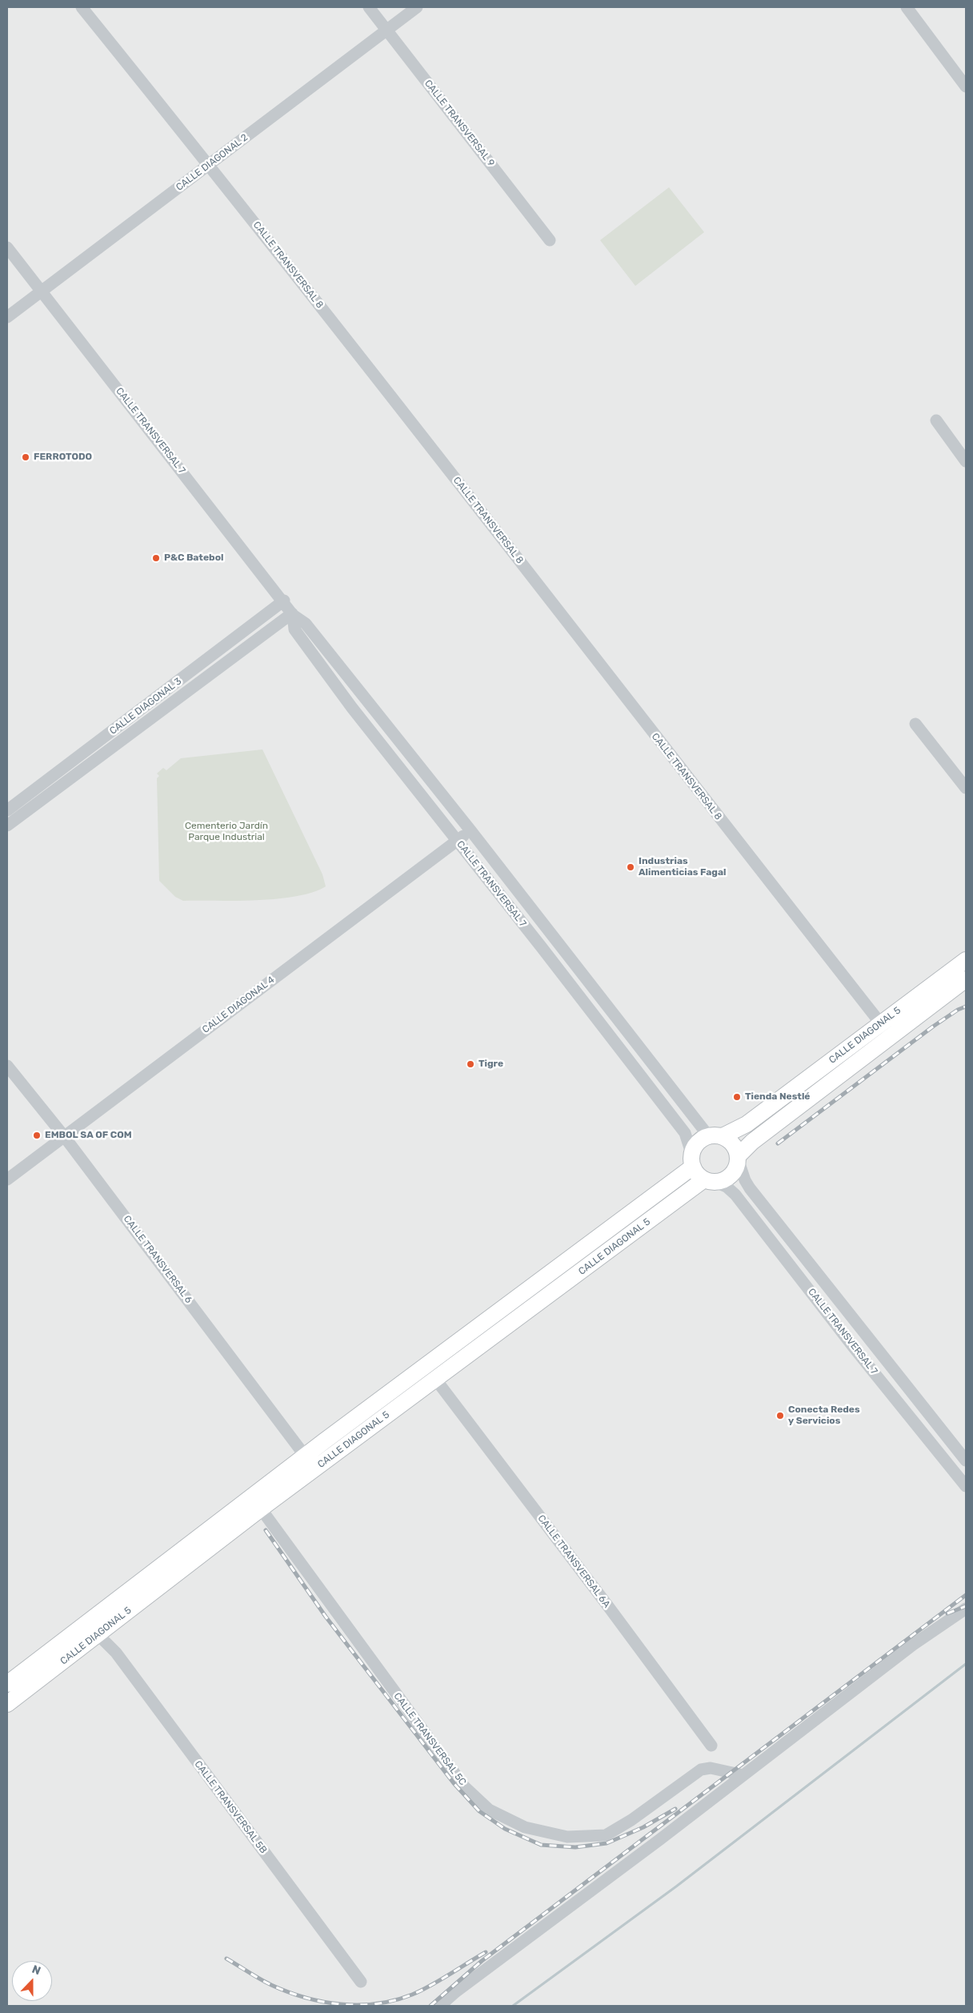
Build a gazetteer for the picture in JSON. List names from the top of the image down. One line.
{"streets":{"main road":["CALLE DIAGONAL 5"],"street":["CALLE TRANSVERSAL 9","CALLE DIAGONAL 2","CALLE TRANSVERSAL 8","CALLE TRANSVERSAL 7","CALLE DIAGONAL 3","CALLE DIAGONAL 4","CALLE TRANSVERSAL 6","CALLE TRANSVERSAL 6A","CALLE TRANSVERSAL 5C","CALLE TRANSVERSAL 5B"]},"crossings":[["CALLE TRANSVERSAL 9","CALLE DIAGONAL 2"],["CALLE DIAGONAL 2","CALLE TRANSVERSAL 8"],["CALLE DIAGONAL 2","CALLE TRANSVERSAL 7"],["CALLE TRANSVERSAL 8","CALLE DIAGONAL 5"],["CALLE TRANSVERSAL 7","CALLE DIAGONAL 3"],["CALLE TRANSVERSAL 7","CALLE DIAGONAL 4"],["CALLE TRANSVERSAL 7","CALLE DIAGONAL 5"],["CALLE DIAGONAL 4","CALLE TRANSVERSAL 6"],["CALLE DIAGONAL 5","CALLE TRANSVERSAL 6"],["CALLE DIAGONAL 5","CALLE TRANSVERSAL 6A"],["CALLE DIAGONAL 5","CALLE TRANSVERSAL 5C"],["CALLE DIAGONAL 5","CALLE TRANSVERSAL 5B"]],"parks":["Cementerio Jardín Parque Industrial"],"places":["FERROTODO","P&C Batebol","Industrias Alimenticias Fagal","Tigre","Tienda Nestlé","EMBOL SA OF COM","Conecta Redes y Servicios"],"north":"top"}
